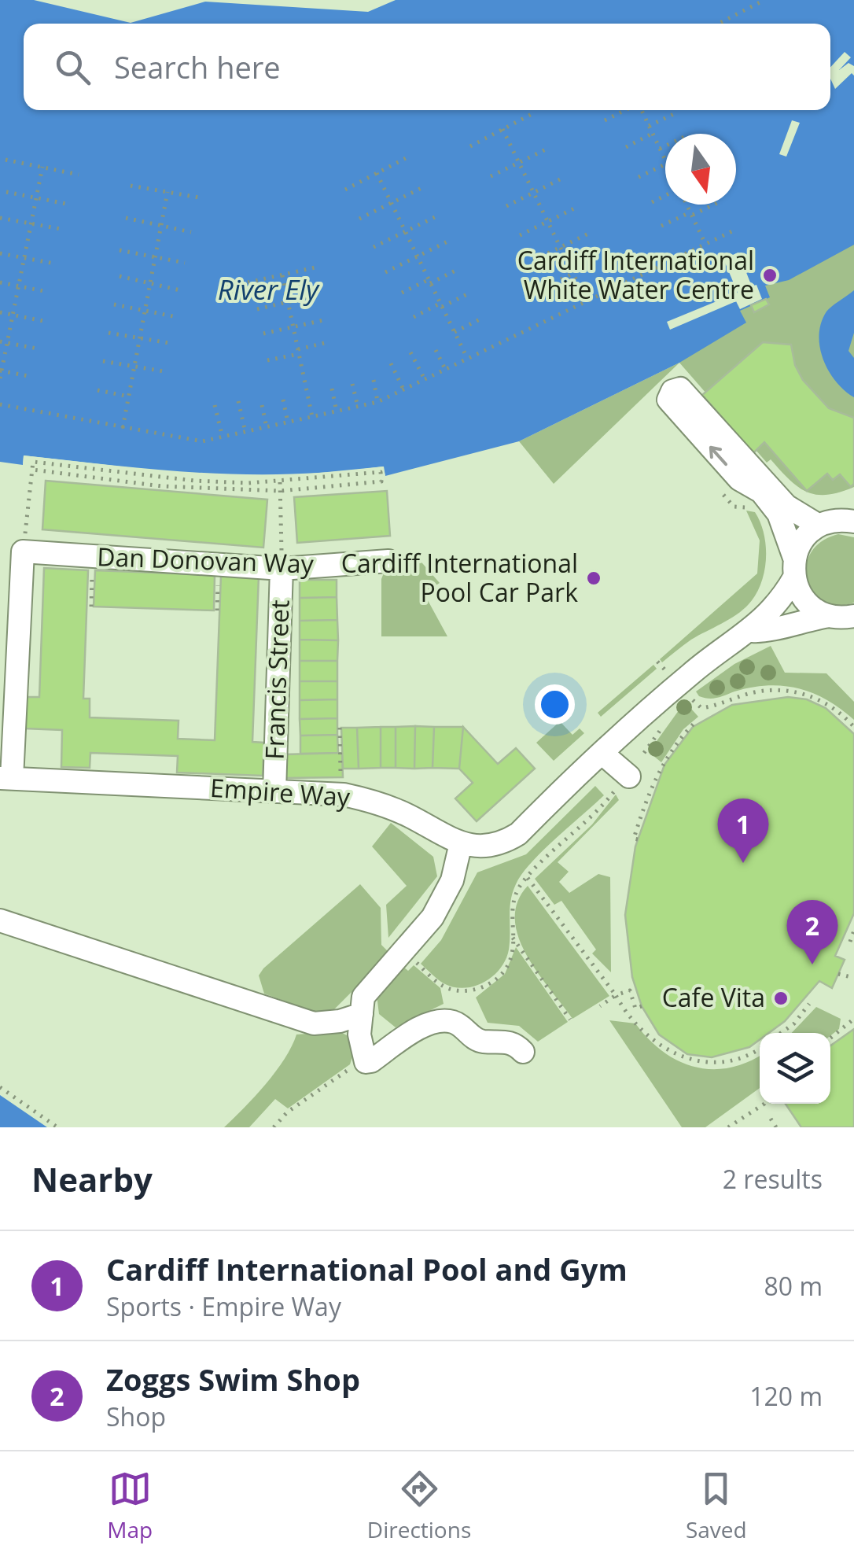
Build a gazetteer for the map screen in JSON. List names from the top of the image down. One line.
{"streets":{"street":["Dan Donovan Way","Francis Street","Empire Way"]},"crossings":[["Dan Donovan Way","Francis Street"],["Francis Street","Empire Way"]],"water":["River Ely"],"places":["Cardiff International White Water Centre","Cardiff International Pool Car Park","Cafe Vita"],"north":"bottom","page":{"search":"Search here","pins":["1","2"],"heading":["Nearby","2 results"],"list":[{"mark":"1","name":"Cardiff International Pool and Gym","note":"Sports · Empire Way","value":"80 m"},{"mark":"2","name":"Zoggs Swim Shop","note":"Shop","value":"120 m"}],"nav":["Map","Directions","Saved"]}}
